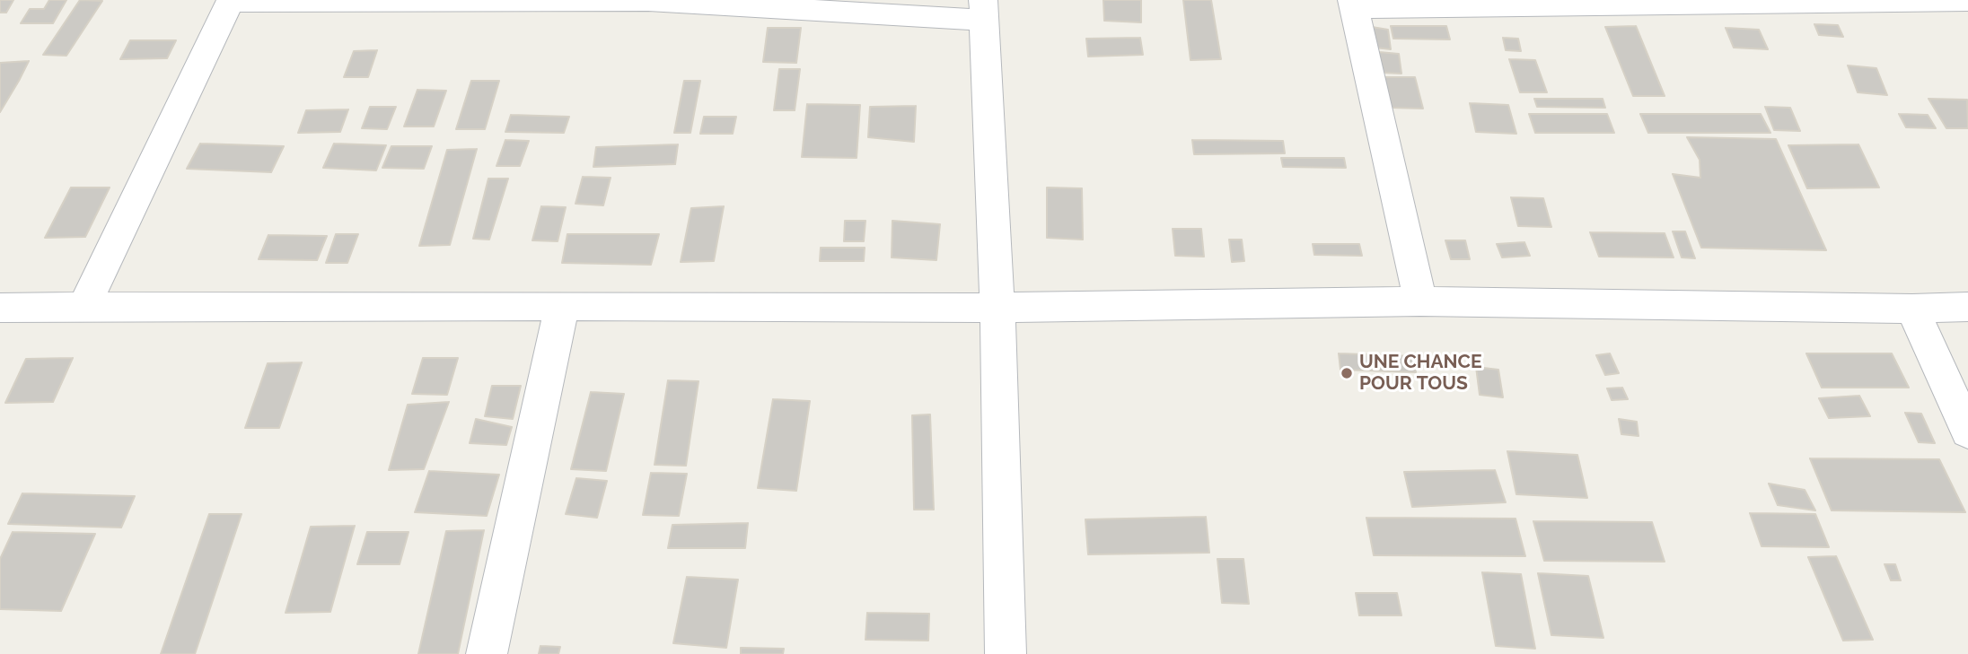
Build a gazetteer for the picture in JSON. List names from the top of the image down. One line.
{"places":["UNE CHANCE POUR TOUS"]}
